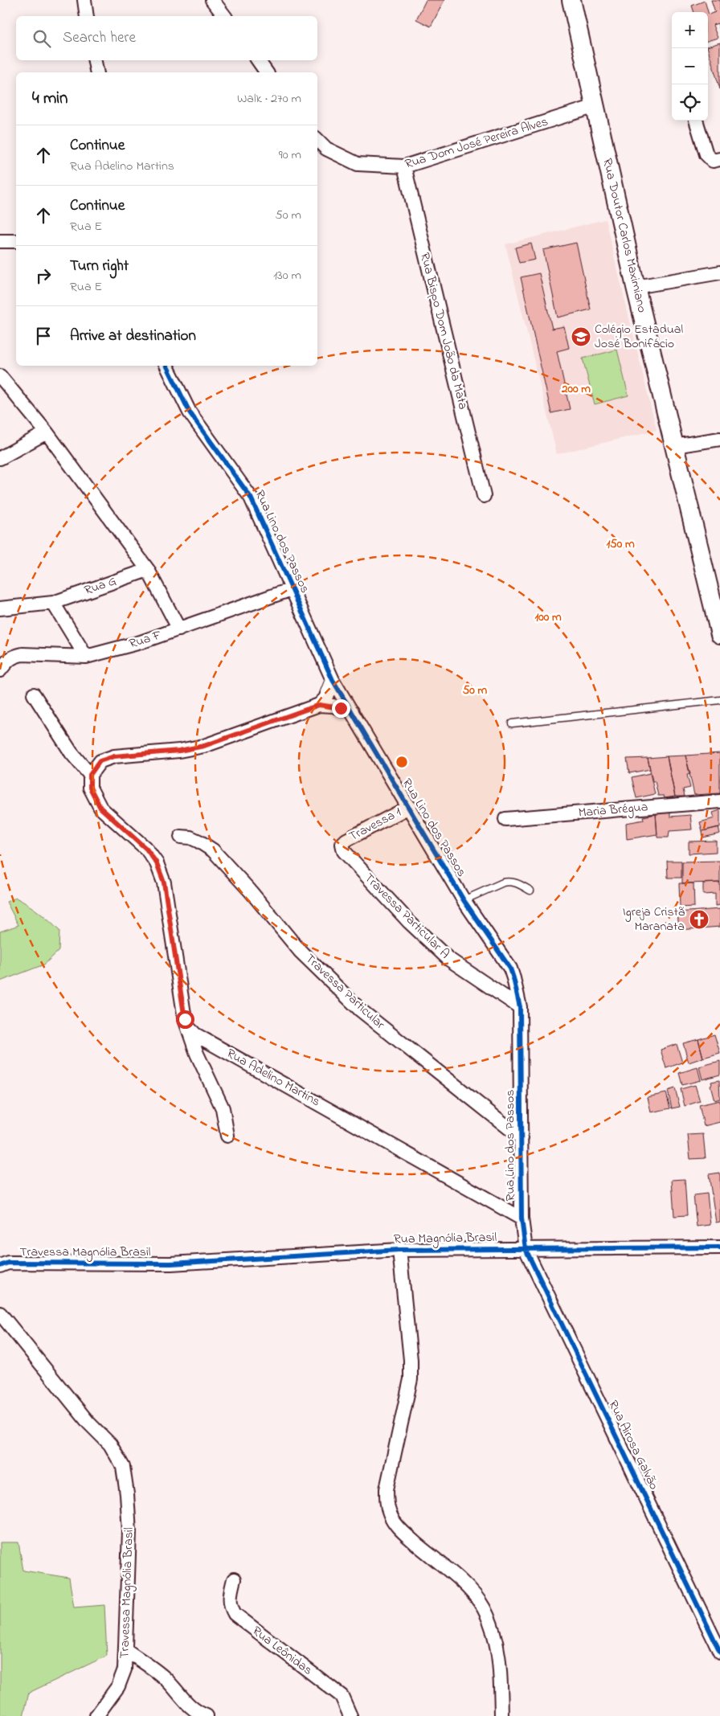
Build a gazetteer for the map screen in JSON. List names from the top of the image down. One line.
{"streets":{"main road":["Rua Doutor Carlos Maximiano"],"street":["Rua Dom José Pereira Alves","Rua Bispo Dom João da Mata","Rua Lino dos Passos","Rua G","Rua F","Maria Brégua","Travessa 1","Travessa Particular A","Travessa Particular","Rua Adelino Martins","Rua Magnólia Brasil","Travessa Magnólia Brasil","Rua Airosa Galvão","Rua Leônidas"]},"crossings":[["Rua Dom José Pereira Alves","Rua Doutor Carlos Maximiano"],["Rua Dom José Pereira Alves","Rua Bispo Dom João da Mata"],["Rua Lino dos Passos","Rua F"],["Rua Lino dos Passos","Travessa 1"],["Rua Lino dos Passos","Travessa Particular A"],["Rua Lino dos Passos","Travessa Particular"],["Rua Lino dos Passos","Rua Adelino Martins"],["Rua Lino dos Passos","Rua Magnólia Brasil"],["Rua Lino dos Passos","Rua Airosa Galvão"],["Travessa 1","Travessa Particular A"],["Rua Magnólia Brasil","Travessa Magnólia Brasil"],["Rua Magnólia Brasil","Rua Airosa Galvão"]],"places":{"school or university":["Colégio Estadual José Bonifácio"],"church":["Igreja Cristã Maranata"]},"page":{"map_buttons":["+","−"],"search":"Search here","heading":["4 min","Walk · 270 m"],"list":[["Continue","Rua Adelino Martins","90 m"],["Continue","Rua E","50 m"],["Turn right","Rua E","130 m"],"Arrive at destination"]},"rings":["200 m","150 m","100 m","50 m"]}
